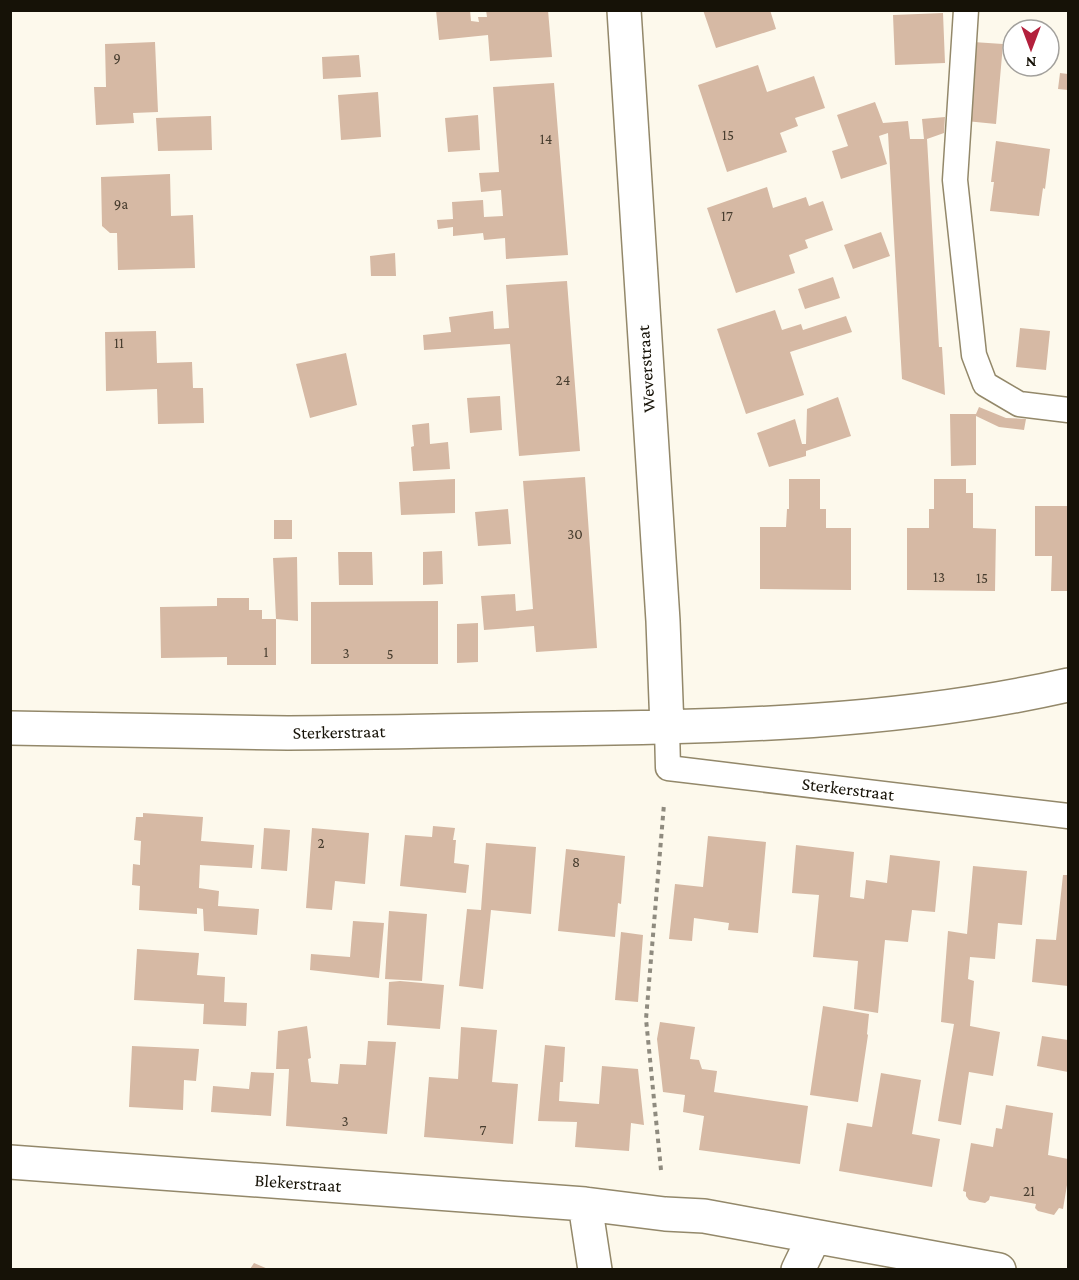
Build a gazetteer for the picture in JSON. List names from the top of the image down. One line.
{"streets":{"street":["Weverstraat","Sterkerstraat","Blekerstraat"]},"crossings":[["Weverstraat","Sterkerstraat"]],"house_numbers":["9","15","14","9a","17","11","24","30","13","15","1","3","5","2","8","3","7","21"],"north":"bottom"}
